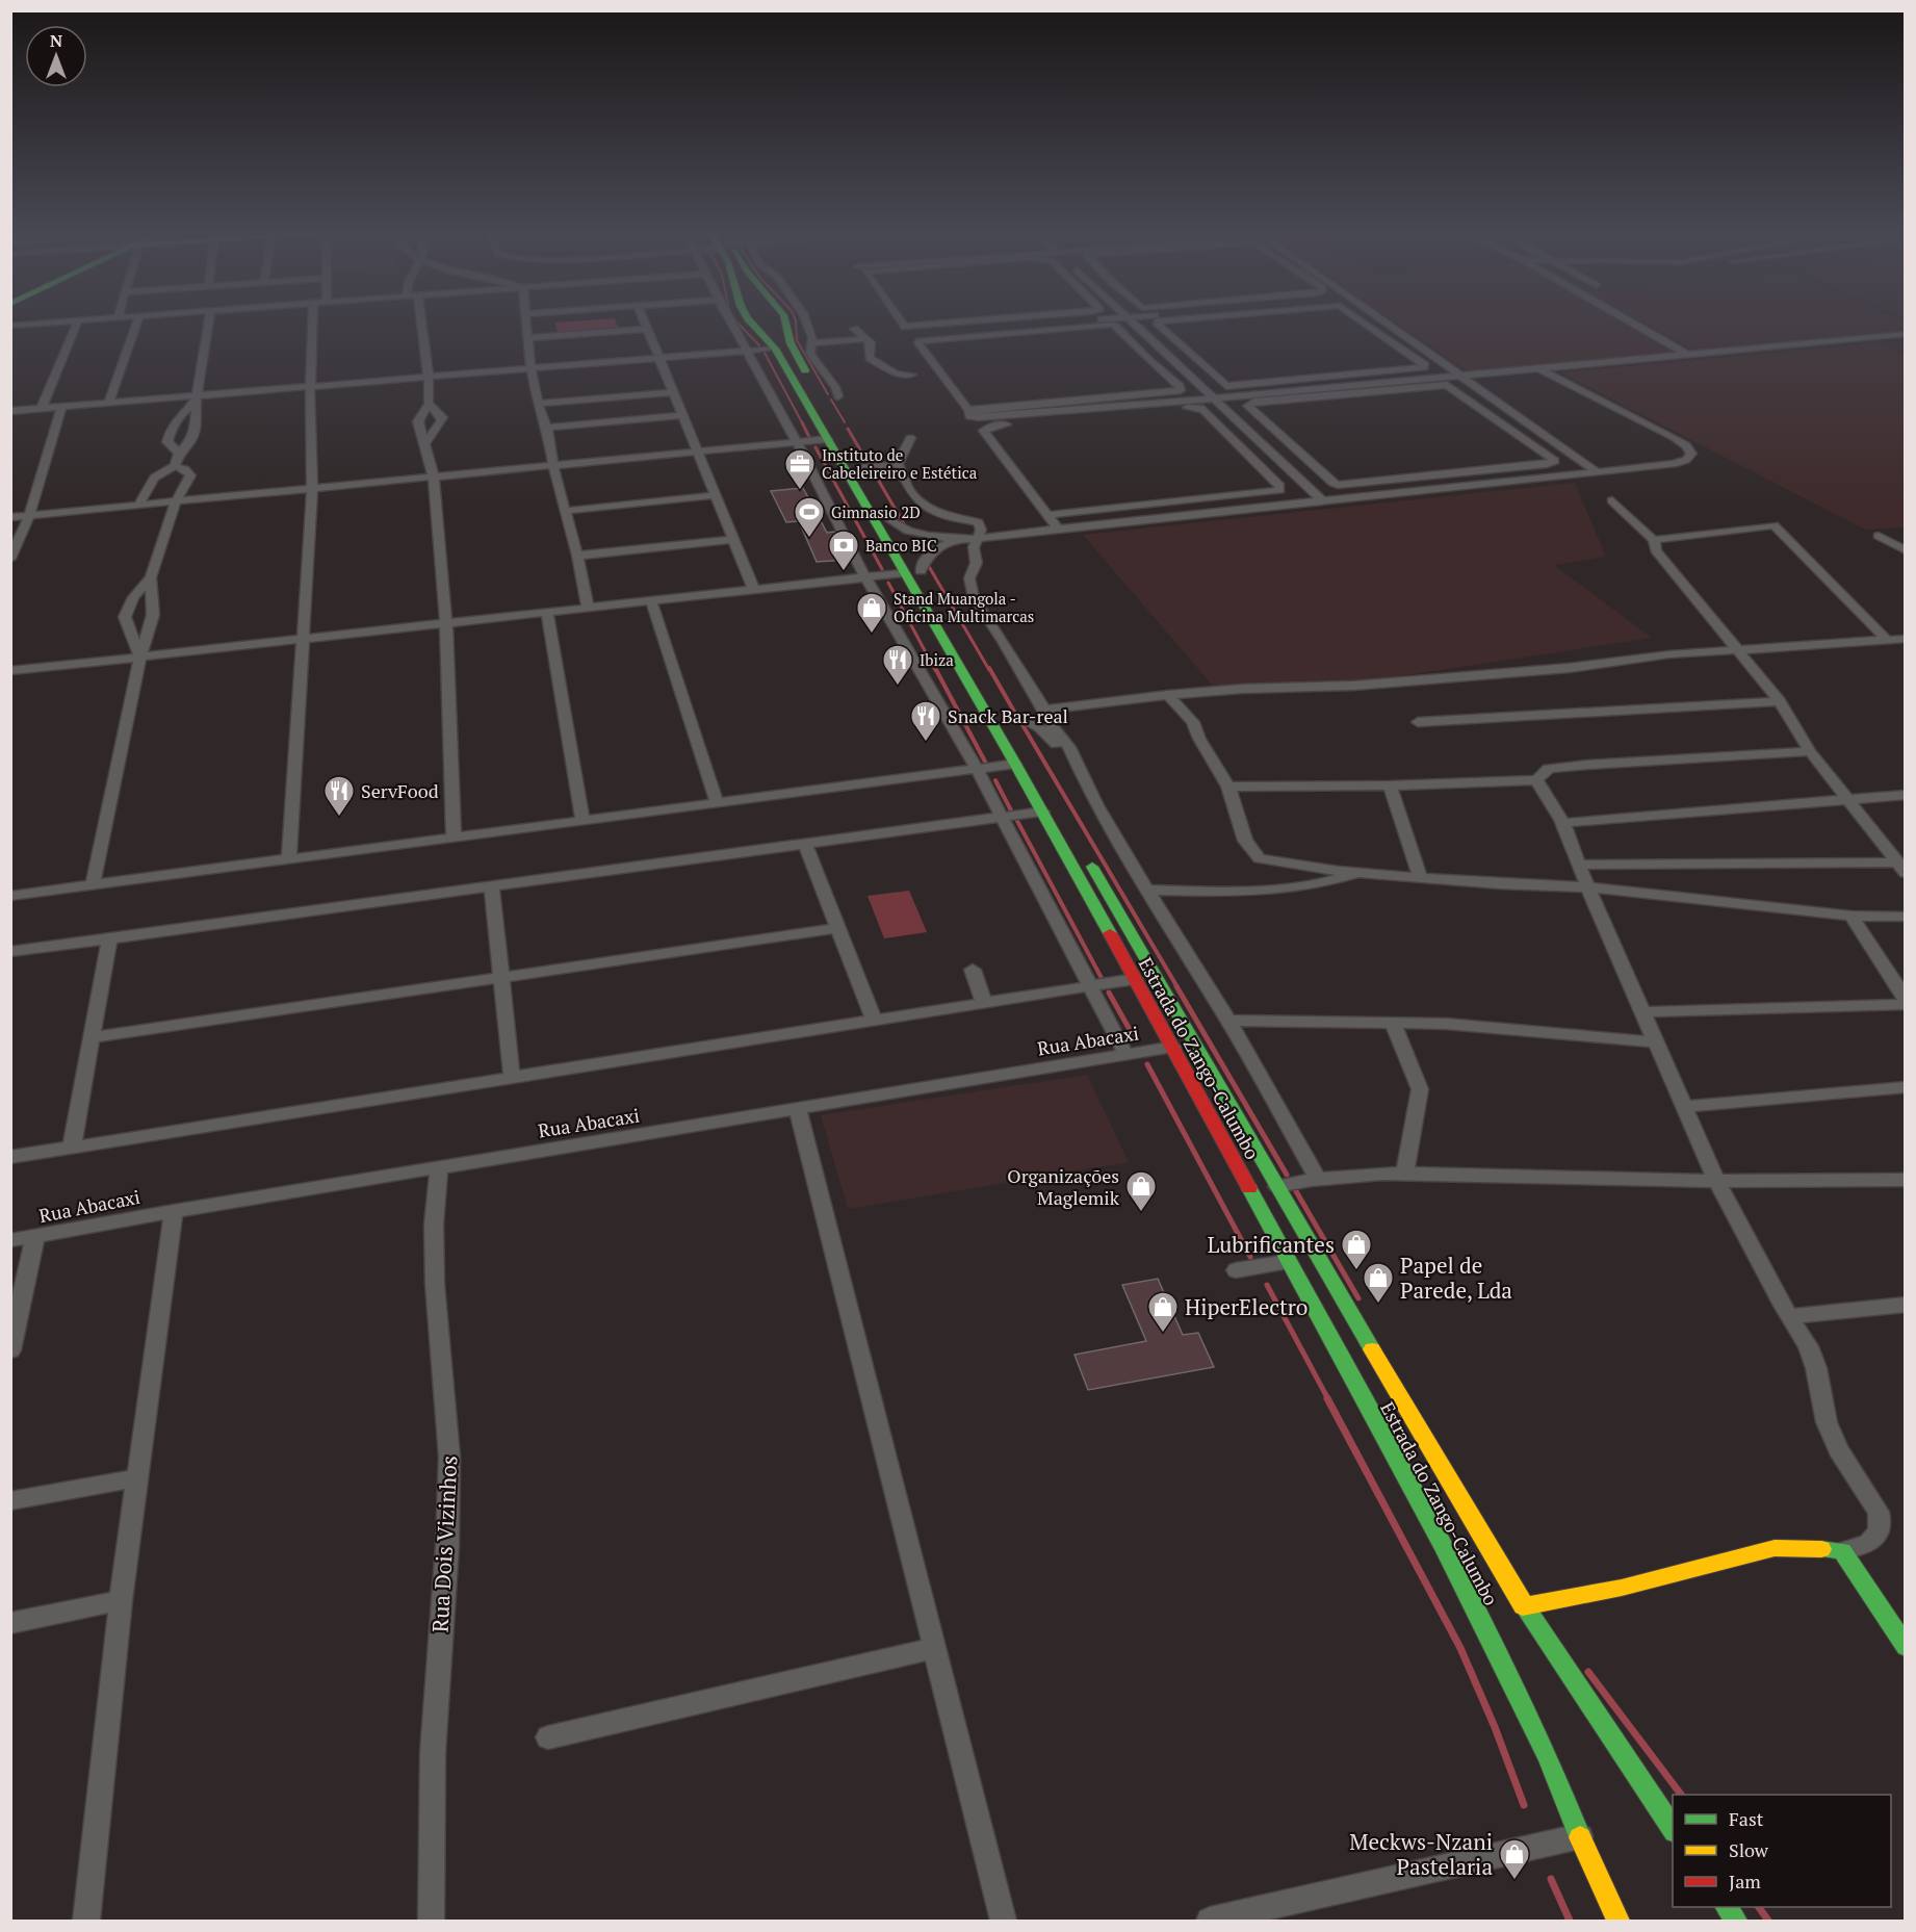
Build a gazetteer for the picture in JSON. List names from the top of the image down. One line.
{"streets":{"main road":["Estrada do Zango-Calumbo"],"street":["Rua Abacaxi","Rua Dois Vizinhos"]},"crossings":[["Rua Abacaxi","Estrada do Zango-Calumbo"],["Rua Abacaxi","Rua Dois Vizinhos"]],"places":{"office":["Instituto de Cabeleireiro e Estética"],"sports":["Gimnasio 2D"],"bank":["Banco BIC"],"shop":["Stand Muangola - Oficina Multimarcas","Organizações Maglemik","Lubrificantes","Papel de Parede, Lda","HiperElectro","Meckws-Nzani Pastelaria"],"restaurant":["Ibiza","Snack Bar-real","ServFood"]},"legend":["Fast","Slow","Jam"],"north":"top"}
